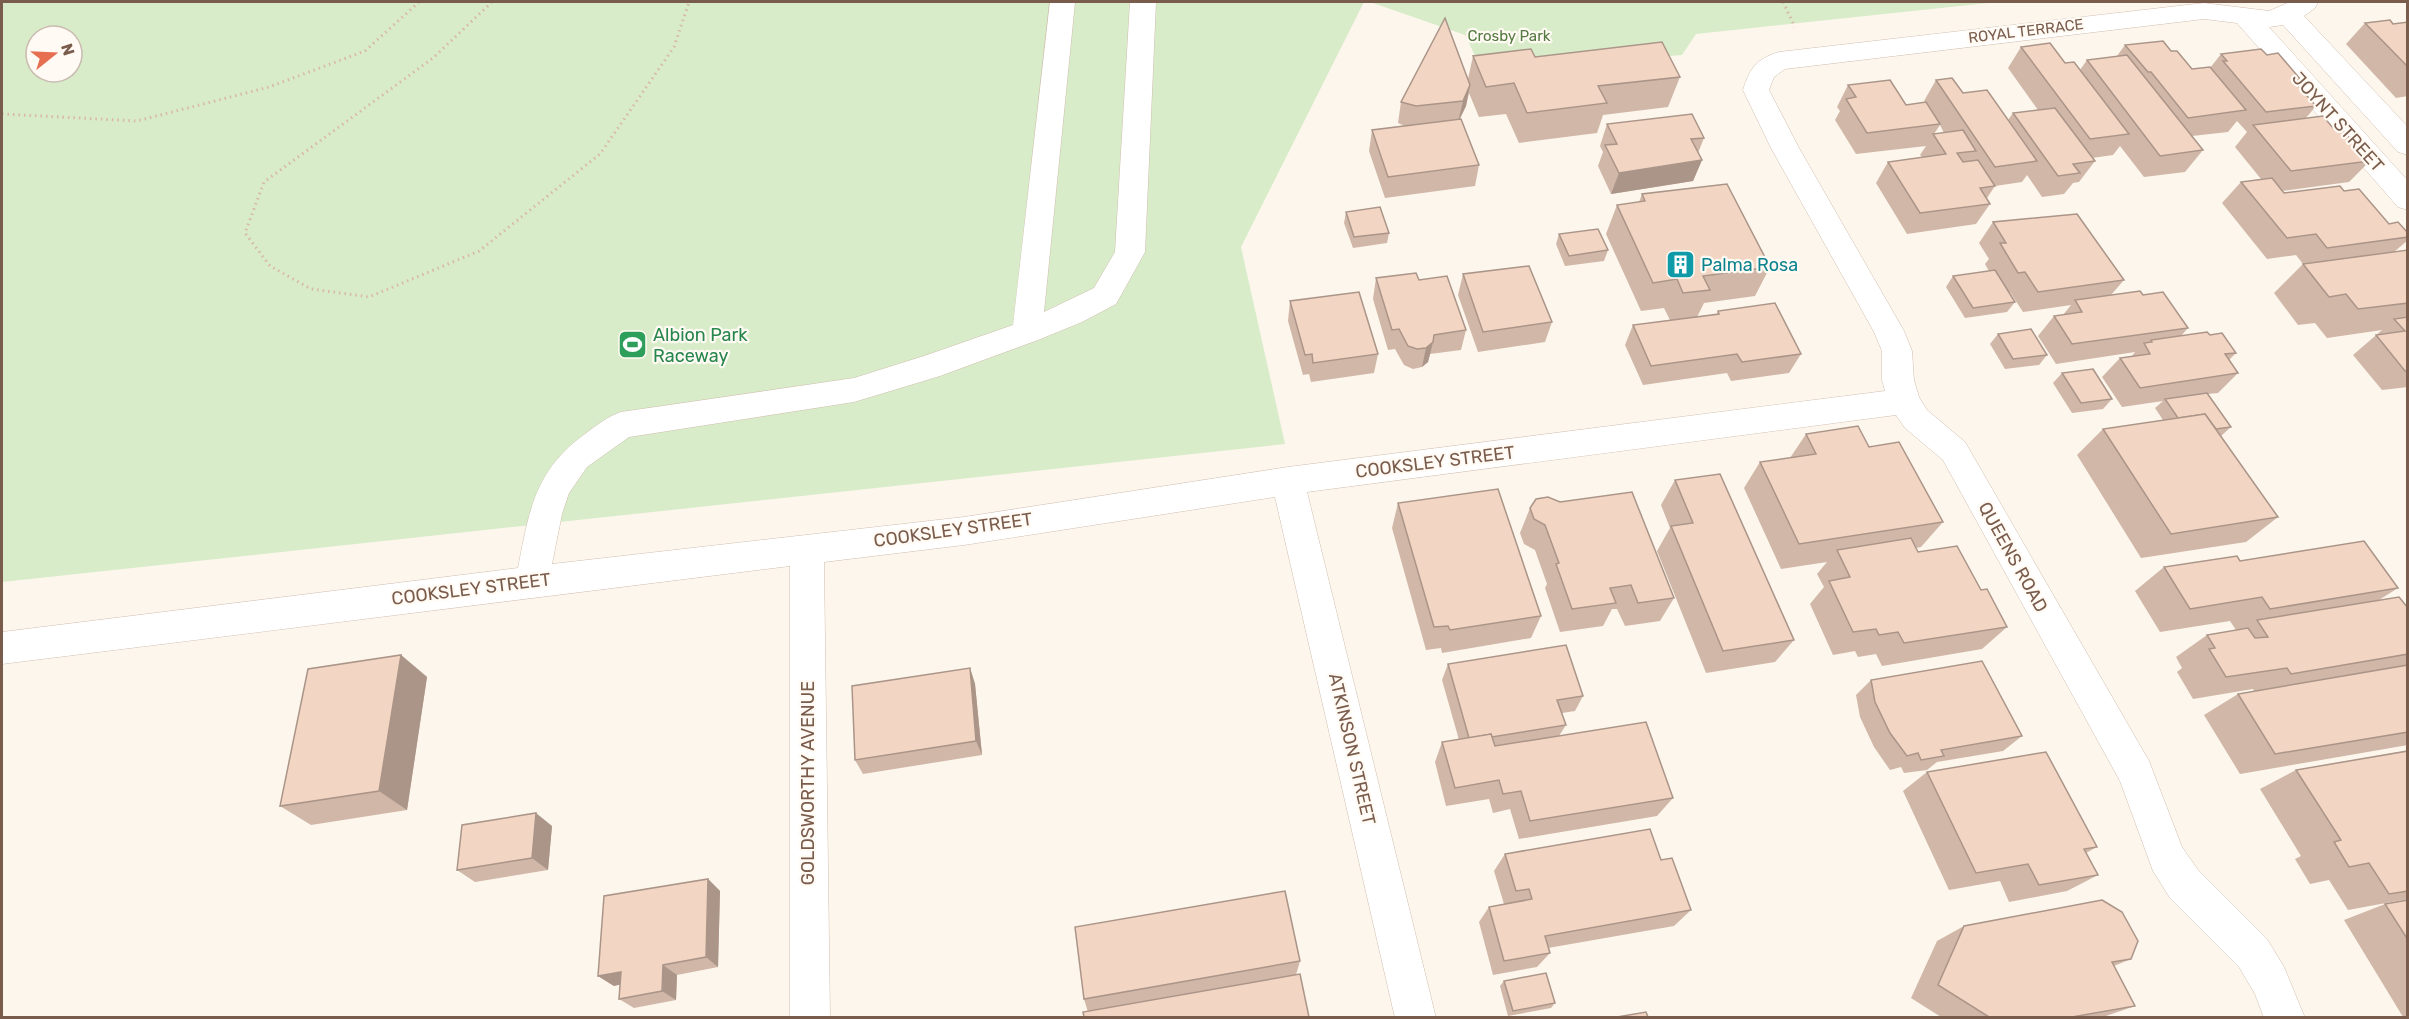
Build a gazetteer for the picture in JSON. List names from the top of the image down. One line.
{"streets":{"street":["ROYAL TERRACE","JOYNT STREET","COOKSLEY STREET","QUEENS ROAD","ATKINSON STREET","GOLDSWORTHY AVENUE"]},"crossings":[["ROYAL TERRACE","JOYNT STREET"],["ROYAL TERRACE","QUEENS ROAD"],["COOKSLEY STREET","QUEENS ROAD"],["COOKSLEY STREET","ATKINSON STREET"],["COOKSLEY STREET","GOLDSWORTHY AVENUE"]],"parks":["Crosby Park"],"places":{"building":["Palma Rosa"],"sports":["Albion Park Raceway"]},"north":"right"}
